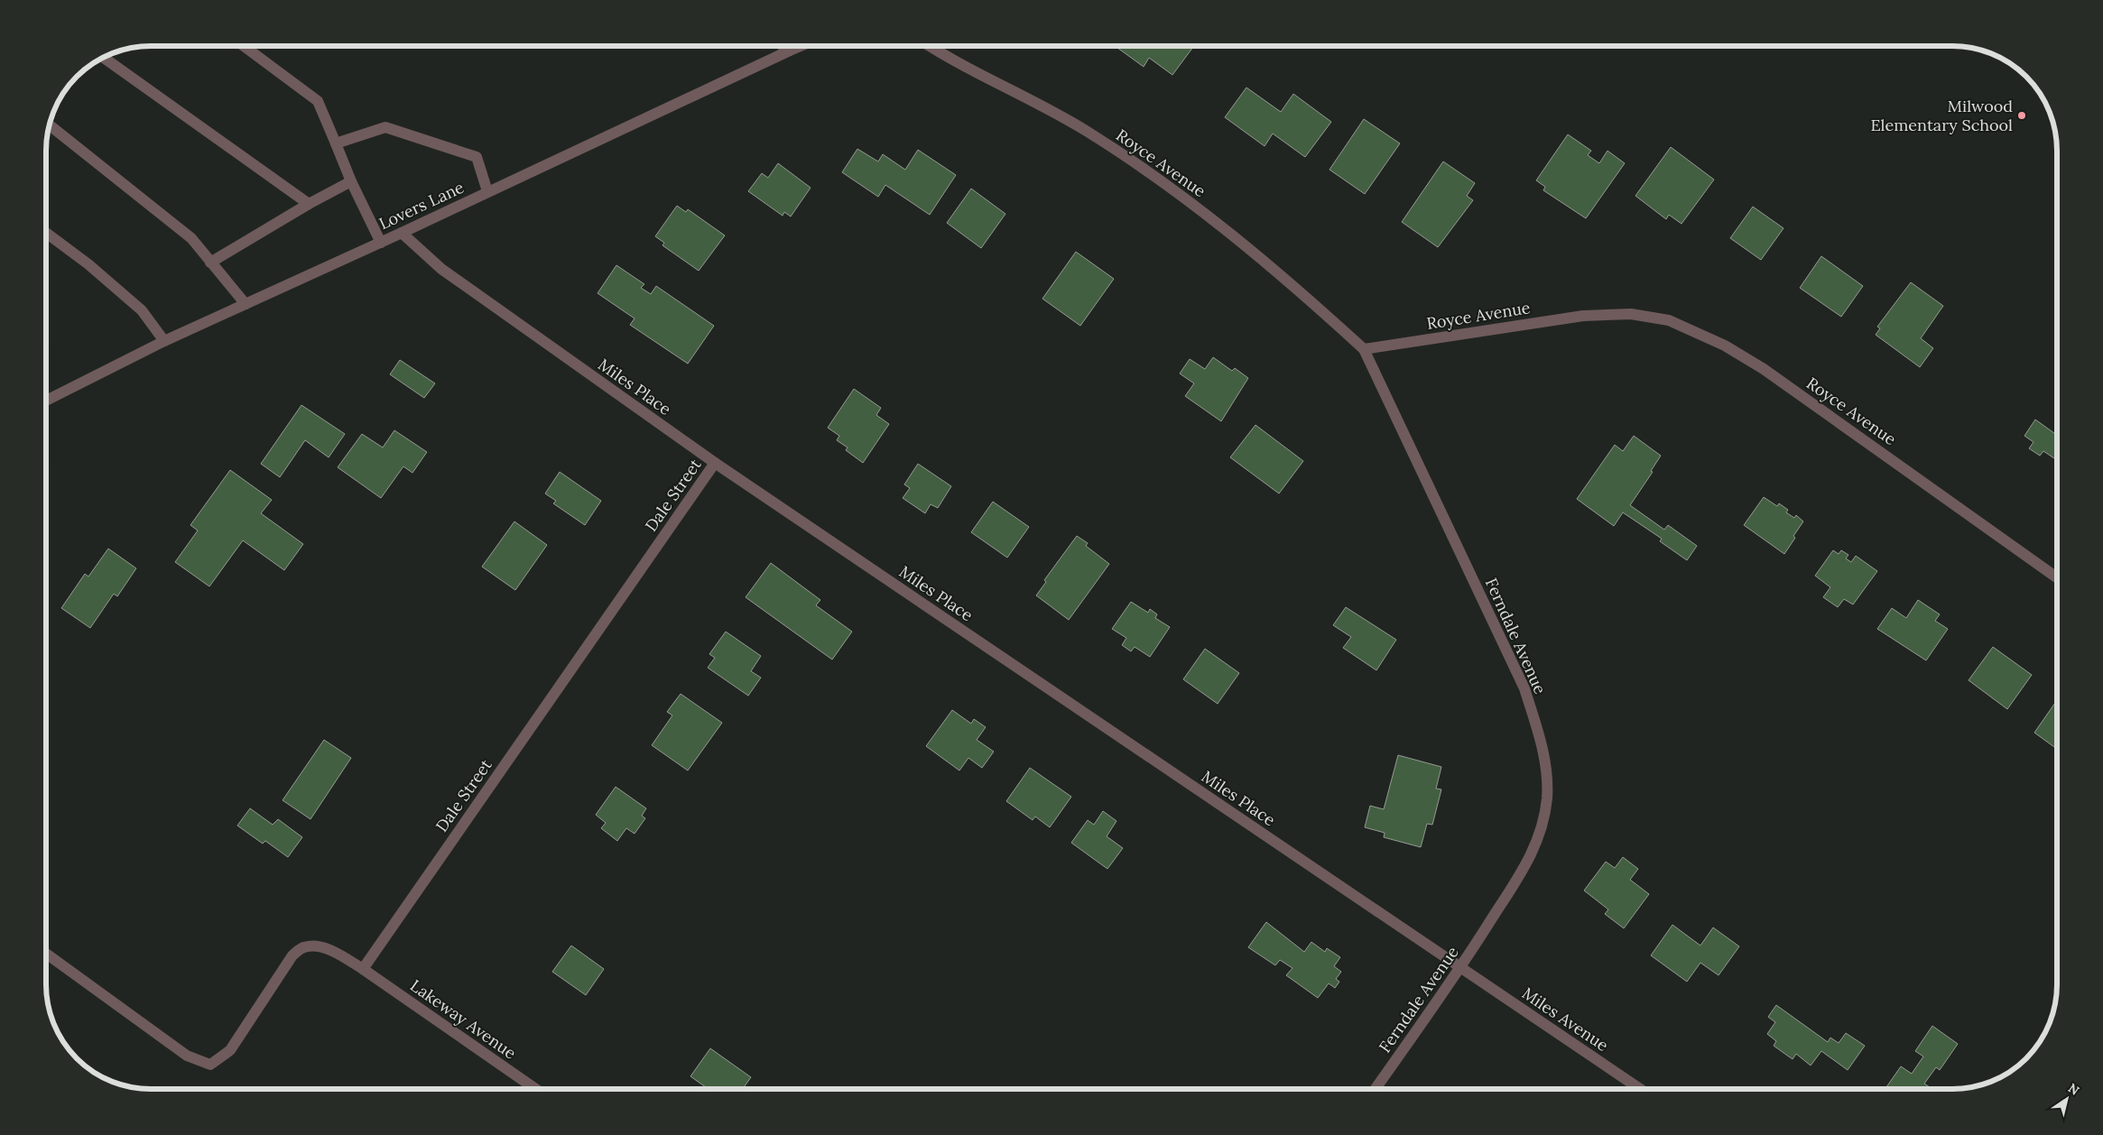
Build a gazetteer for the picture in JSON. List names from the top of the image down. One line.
{"streets":{"street":["Royce Avenue","Lovers Lane","Miles Place","Dale Street","Ferndale Avenue","Lakeway Avenue","Miles Avenue"]},"crossings":[["Royce Avenue","Ferndale Avenue"],["Lovers Lane","Miles Place"],["Miles Place","Dale Street"],["Miles Place","Ferndale Avenue"],["Miles Place","Miles Avenue"],["Dale Street","Lakeway Avenue"],["Ferndale Avenue","Miles Avenue"]],"places":["Milwood Elementary School"],"north":"top right"}
